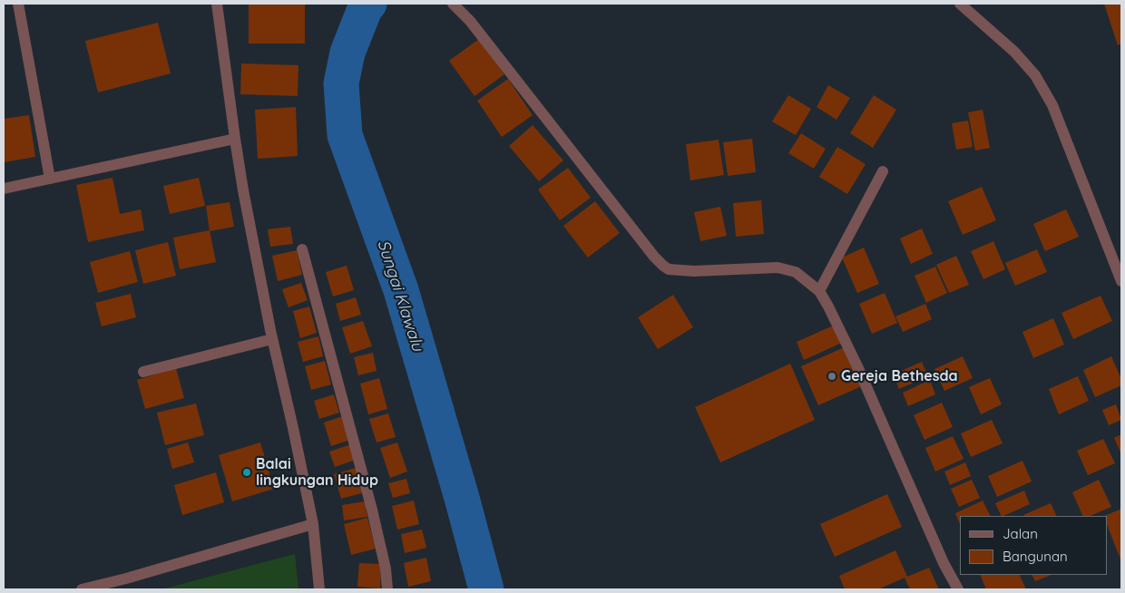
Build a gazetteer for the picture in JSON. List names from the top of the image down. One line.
{"water":["Sungai Klawalu"],"places":["Gereja Bethesda","Balai lingkungan Hidup"],"legend":["Jalan","Bangunan"]}
